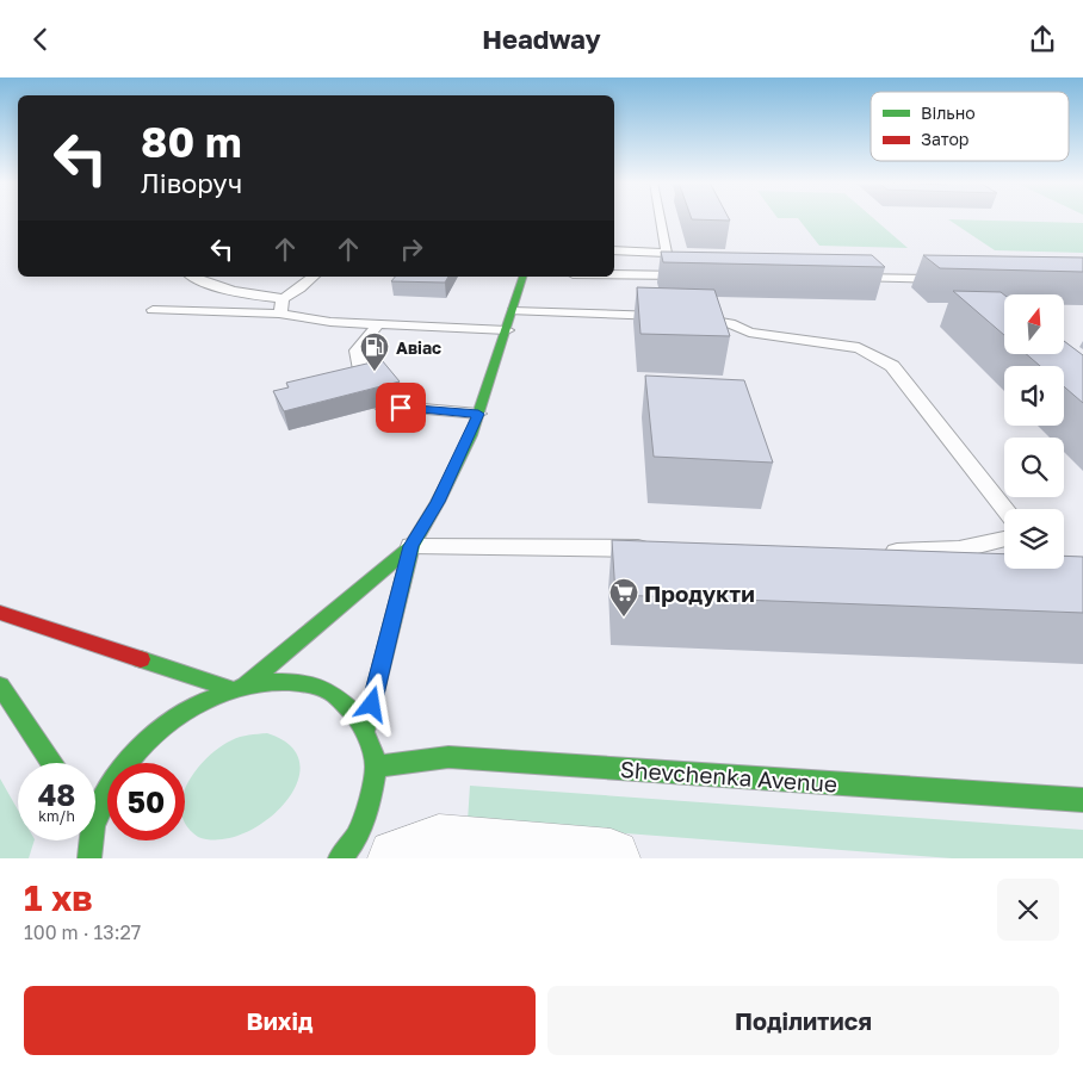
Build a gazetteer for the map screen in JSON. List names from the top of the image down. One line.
{"streets":{"main road":["Shevchenka Avenue"]},"places":{"fuel station":["Авіас"],"supermarket":["Продукти"]},"legend":["Вільно","Затор"],"north":"top","page":{"header":"Headway","turn":["80 m","Ліворуч"],"speed":"48 km/h","limit":"50","heading":["1 хв","100 m · 13:27"],"buttons":["Вихід","Поділитися"]}}
